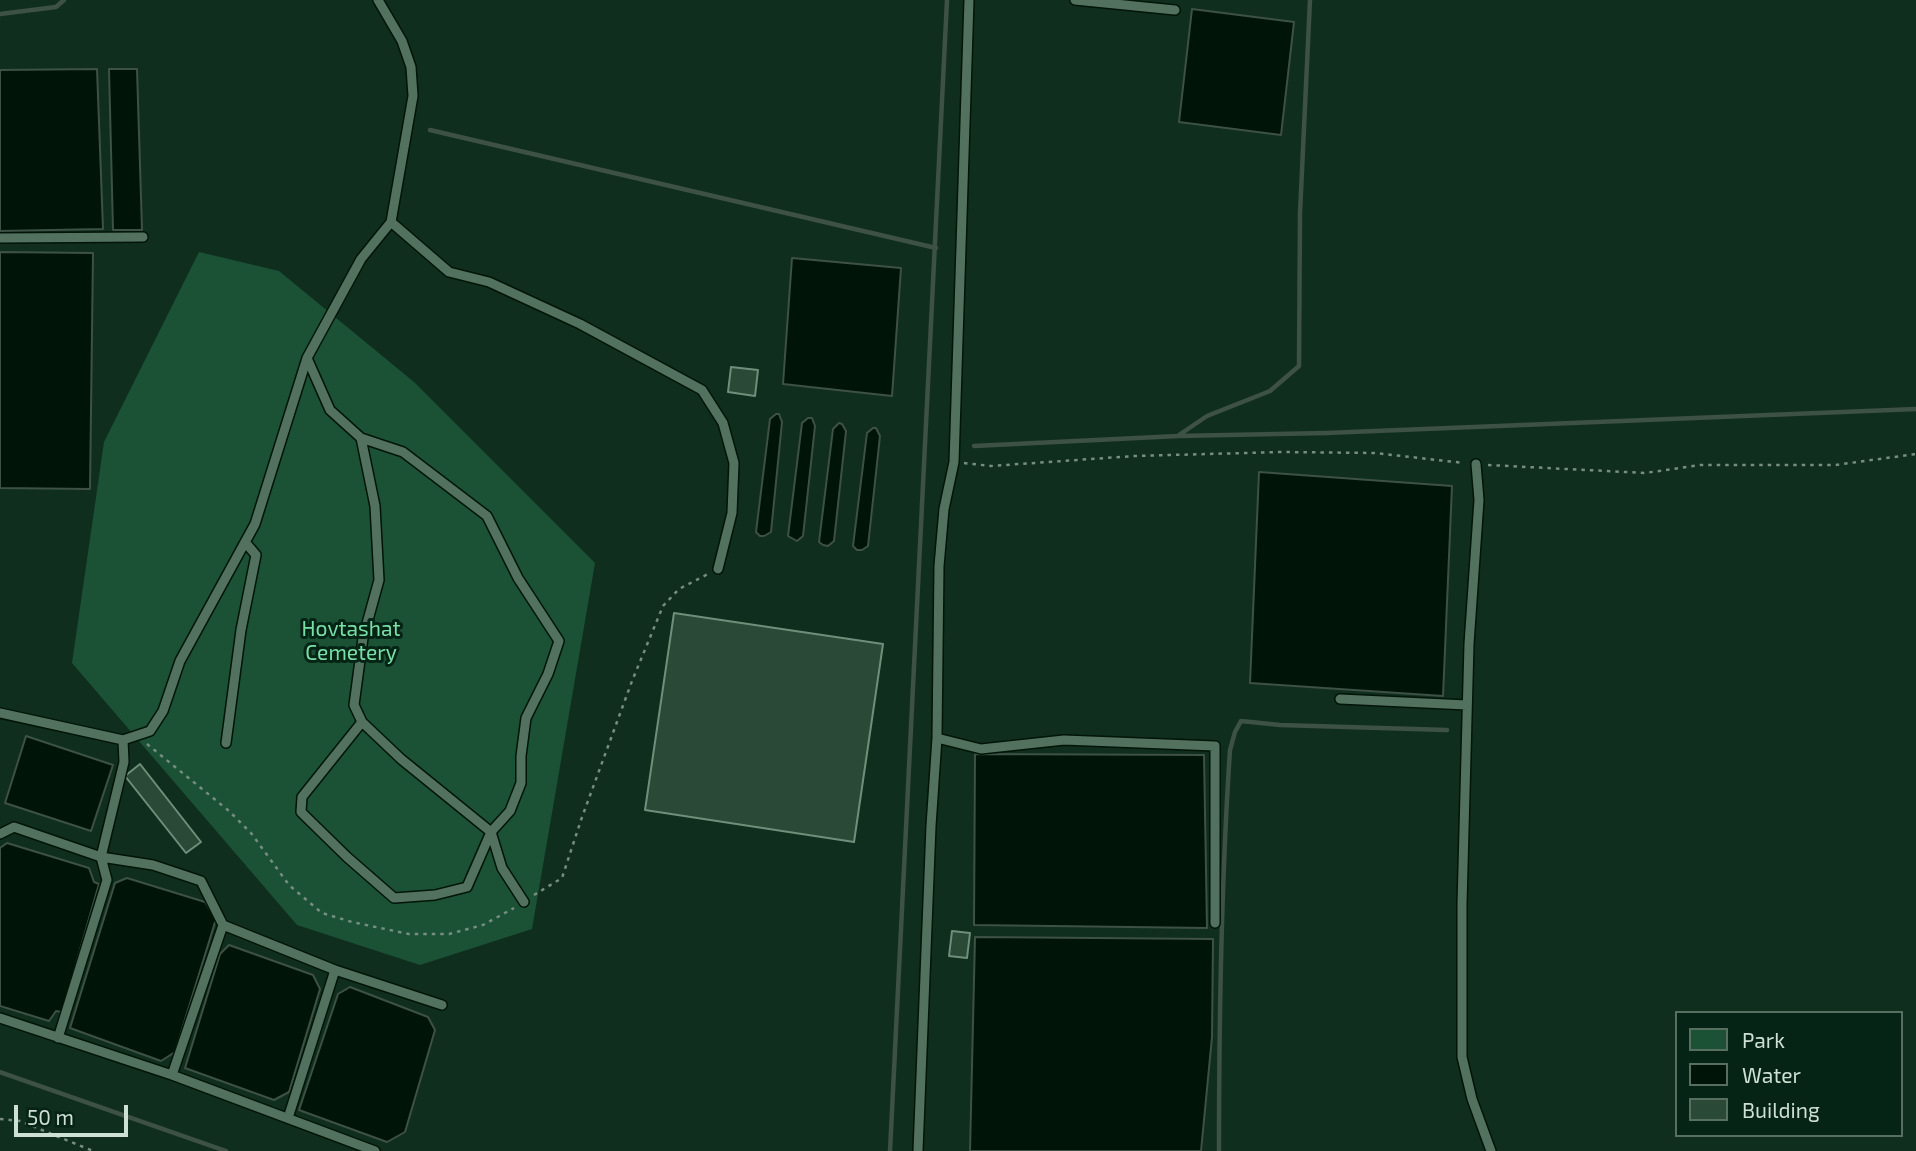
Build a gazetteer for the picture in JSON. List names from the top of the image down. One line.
{"parks":["Hovtashat Cemetery"],"legend":["Park","Water","Building"],"scale_bar":"50 m"}
